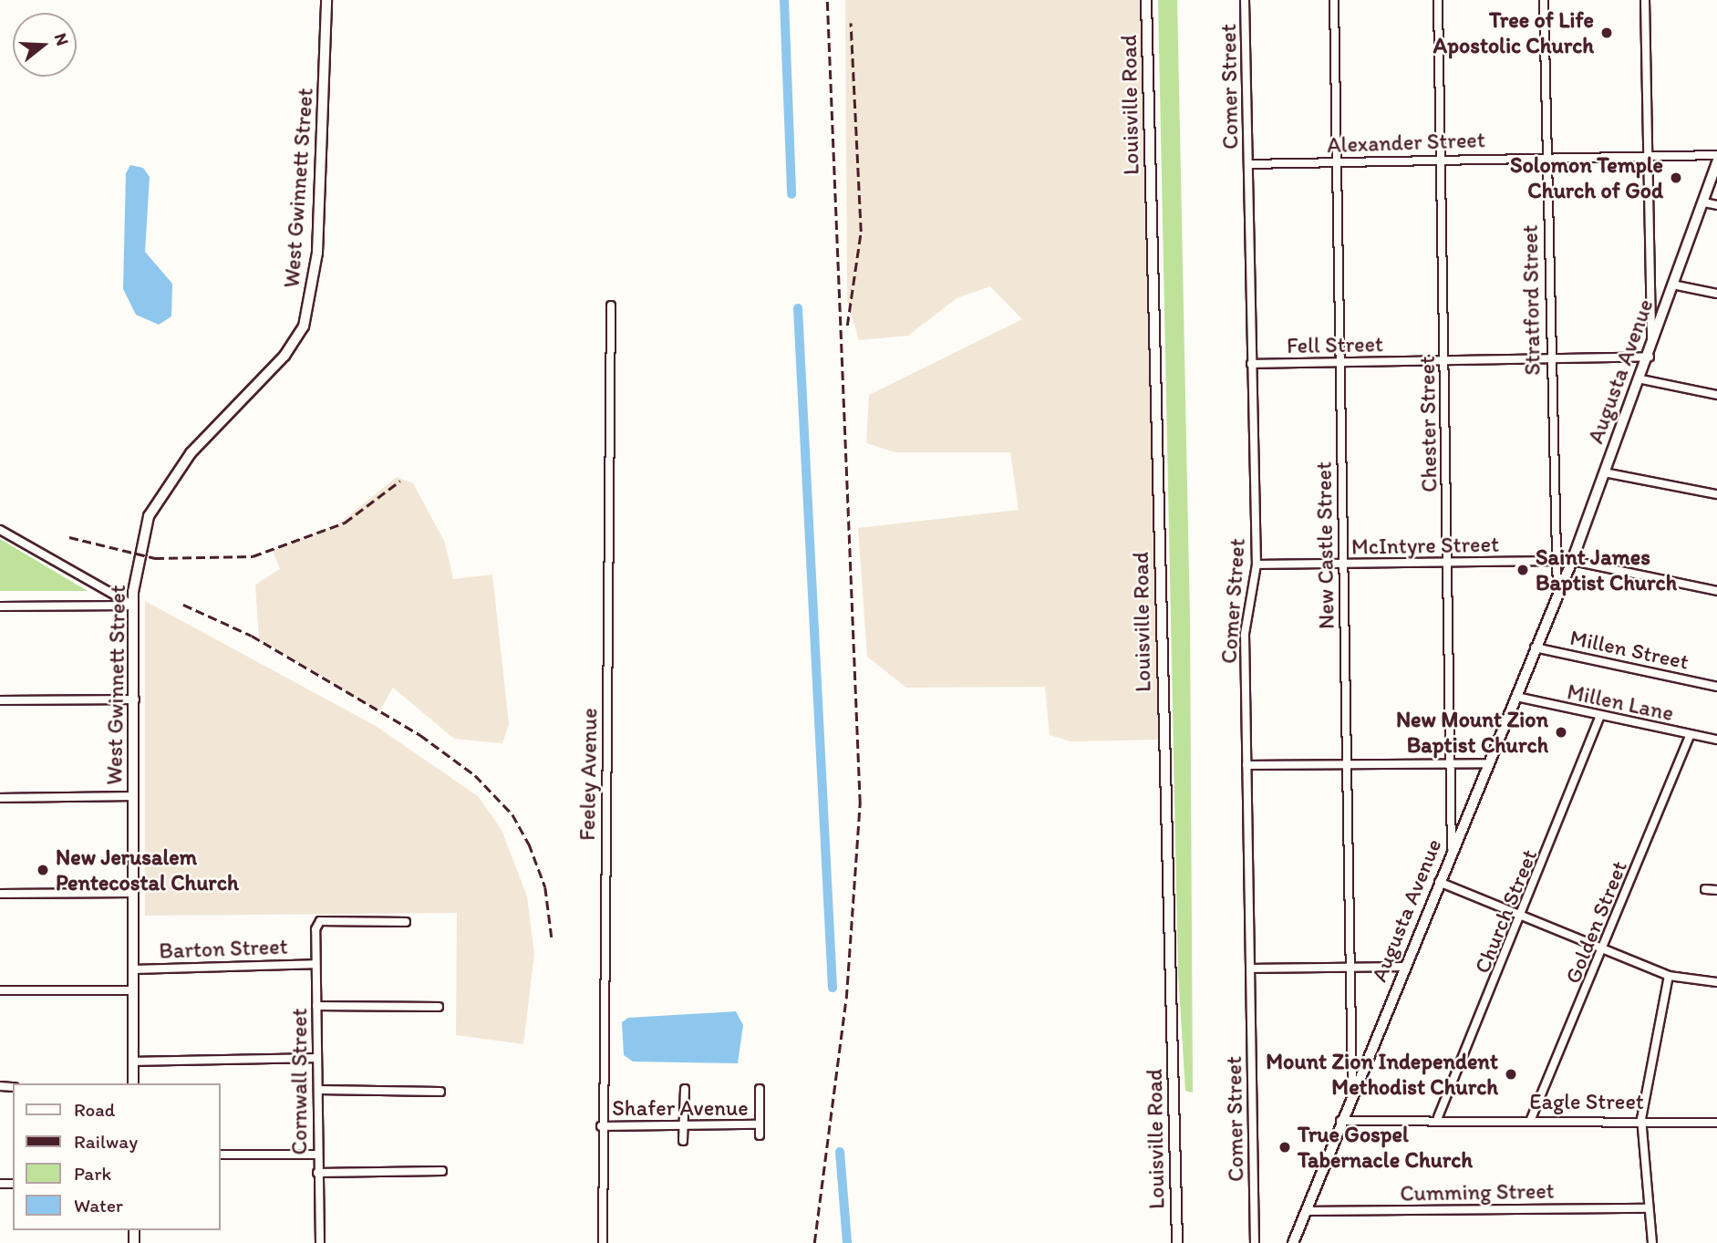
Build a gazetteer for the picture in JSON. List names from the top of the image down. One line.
{"streets":{"main road":["Louisville Road","West Gwinnett Street","Augusta Avenue"],"street":["Comer Street","Alexander Street","Stratford Street","Fell Street","Chester Street","New Castle Street","McIntyre Street","Millen Street","Millen Lane","Feeley Avenue","Church Street","Golden Street","Barton Street","Cornwall Street","Eagle Street","Shafer Avenue","Cumming Street"]},"crossings":[["Comer Street","Alexander Street"],["Comer Street","Fell Street"],["Comer Street","McIntyre Street"],["Alexander Street","Stratford Street"],["Alexander Street","Chester Street"],["Alexander Street","New Castle Street"],["West Gwinnett Street","Barton Street"],["Stratford Street","Fell Street"],["Stratford Street","Augusta Avenue"],["Stratford Street","McIntyre Street"],["Fell Street","Augusta Avenue"],["Fell Street","Chester Street"],["Fell Street","New Castle Street"],["Augusta Avenue","Chester Street"],["Augusta Avenue","New Castle Street"],["Augusta Avenue","McIntyre Street"],["Augusta Avenue","Millen Street"],["Augusta Avenue","Millen Lane"],["Augusta Avenue","Eagle Street"],["Augusta Avenue","Cumming Street"],["Chester Street","McIntyre Street"],["New Castle Street","McIntyre Street"],["Millen Lane","Church Street"],["Millen Lane","Golden Street"],["Feeley Avenue","Shafer Avenue"],["Church Street","Eagle Street"],["Golden Street","Eagle Street"],["Barton Street","Cornwall Street"]],"places":["Tree of Life Apostolic Church","Solomon Temple Church of God","Saint James Baptist Church","New Mount Zion Baptist Church","New Jerusalem Pentecostal Church","Mount Zion Independent Methodist Church","True Gospel Tabernacle Church"],"legend":["Road","Railway","Park","Water"],"north":"right"}
